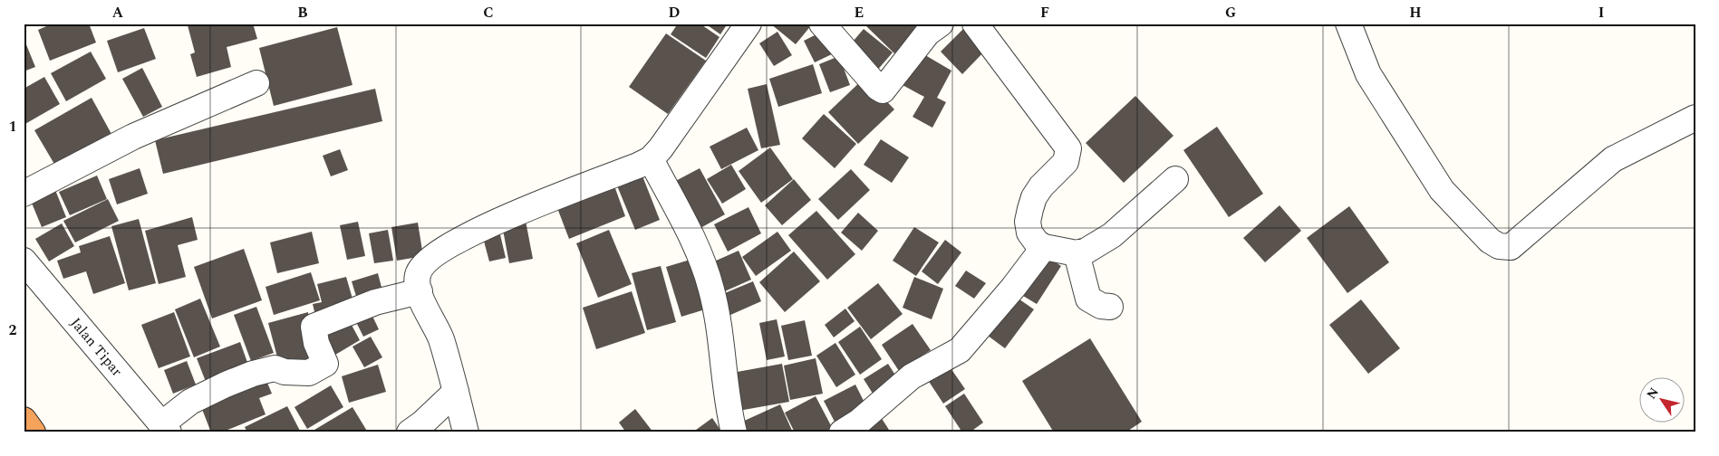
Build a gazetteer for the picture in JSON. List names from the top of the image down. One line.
{"streets":{"street":["Jalan Tipar"]},"north":"top left","grid":{"columns":["A","B","C","D","E","F","G","H","I"],"rows":["1","2"]}}
